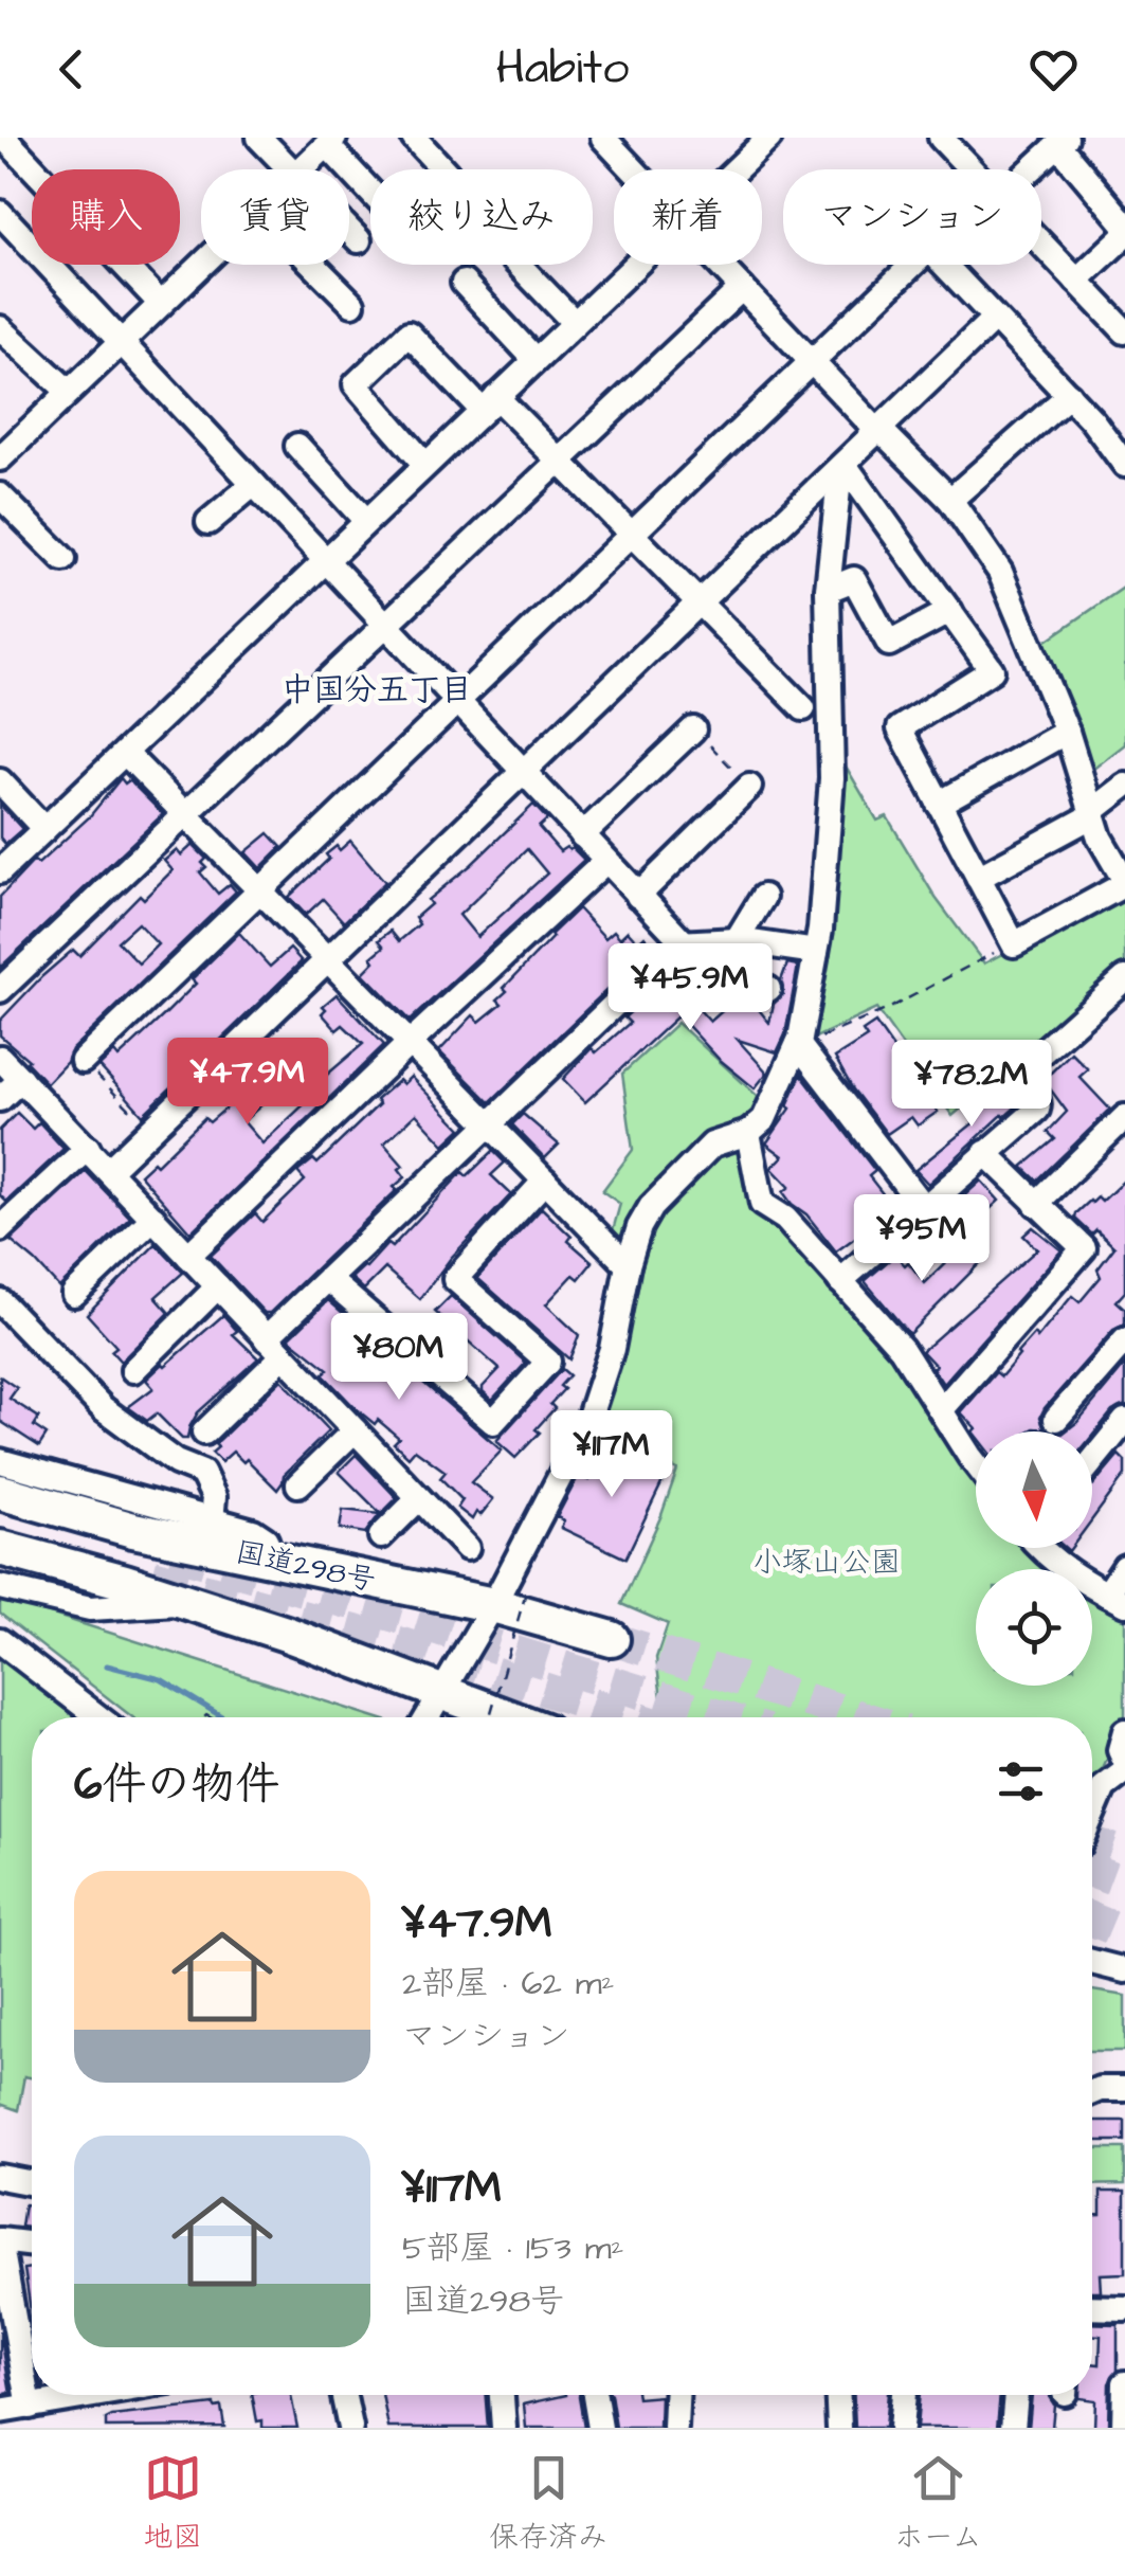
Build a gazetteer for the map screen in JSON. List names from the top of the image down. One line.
{"streets":{"highway":["国道298号"]},"districts":["中国分五丁目"],"parks":["小塚山公園"],"north":"bottom","page":{"header":"Habito","chip":["購入","賃貸","絞り込み","新着","マンション"],"price":["¥45.9M","¥47.9M","¥78.2M","¥95M","¥80M","¥117M"],"heading":"6件の物件","list":[{"name":"¥47.9M","note":"2部屋 · 62 m² · マンション"},{"name":"¥117M","note":"5部屋 · 153 m² · 国道298号"}],"tabs":["地図","保存済み","ホーム"]}}
